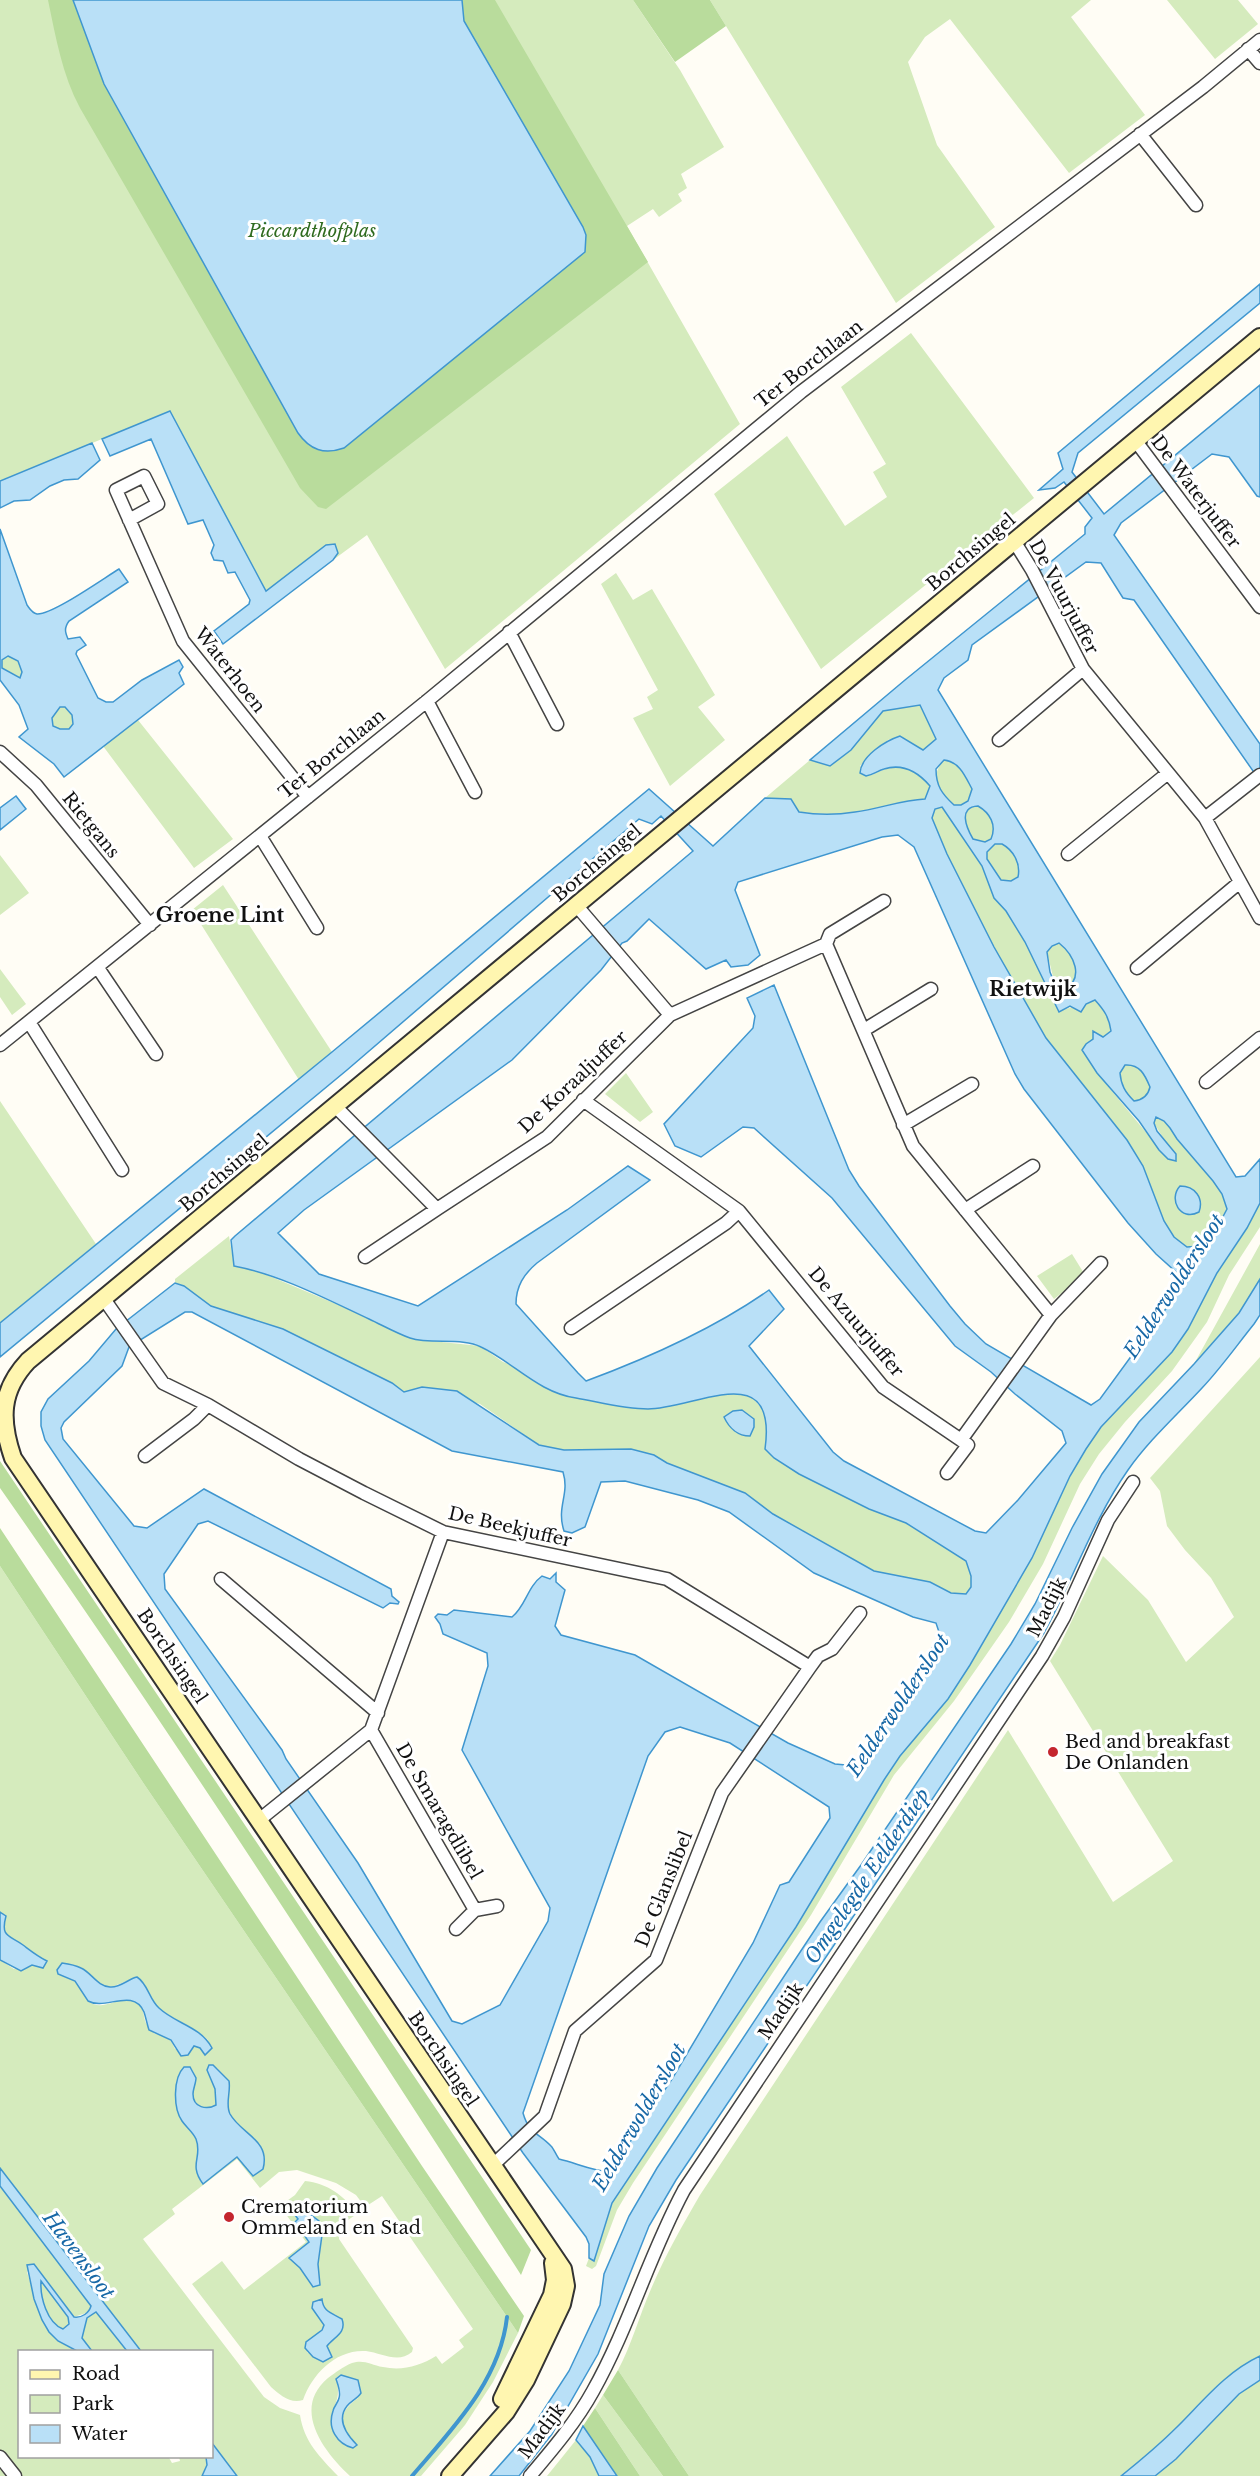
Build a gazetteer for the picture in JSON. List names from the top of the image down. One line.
{"streets":{"main road":["Borchsingel"],"street":["Ter Borchlaan","De Waterjuffer","De Vuurjuffer","Waterhoen","Rietgans","De Koraaljuffer","De Azuurjuffer","De Beekjuffer","Madijk","De Smaragdlibel","De Glanslibel"]},"crossings":[["Ter Borchlaan","Waterhoen"],["Ter Borchlaan","Rietgans"],["De Waterjuffer","Borchsingel"],["Borchsingel","De Vuurjuffer"],["Borchsingel","De Beekjuffer"],["Borchsingel","De Glanslibel"],["De Koraaljuffer","De Azuurjuffer"],["De Beekjuffer","De Glanslibel"]],"districts":["Groene Lint","Rietwijk"],"water":["Eelderwoldersloot","Omgelegde Eelderdiep","Havensloot"],"parks":["Piccardthofplas"],"places":["Bed and breakfast De Onlanden","Crematorium Ommeland en Stad"],"legend":["Road","Park","Water"]}
